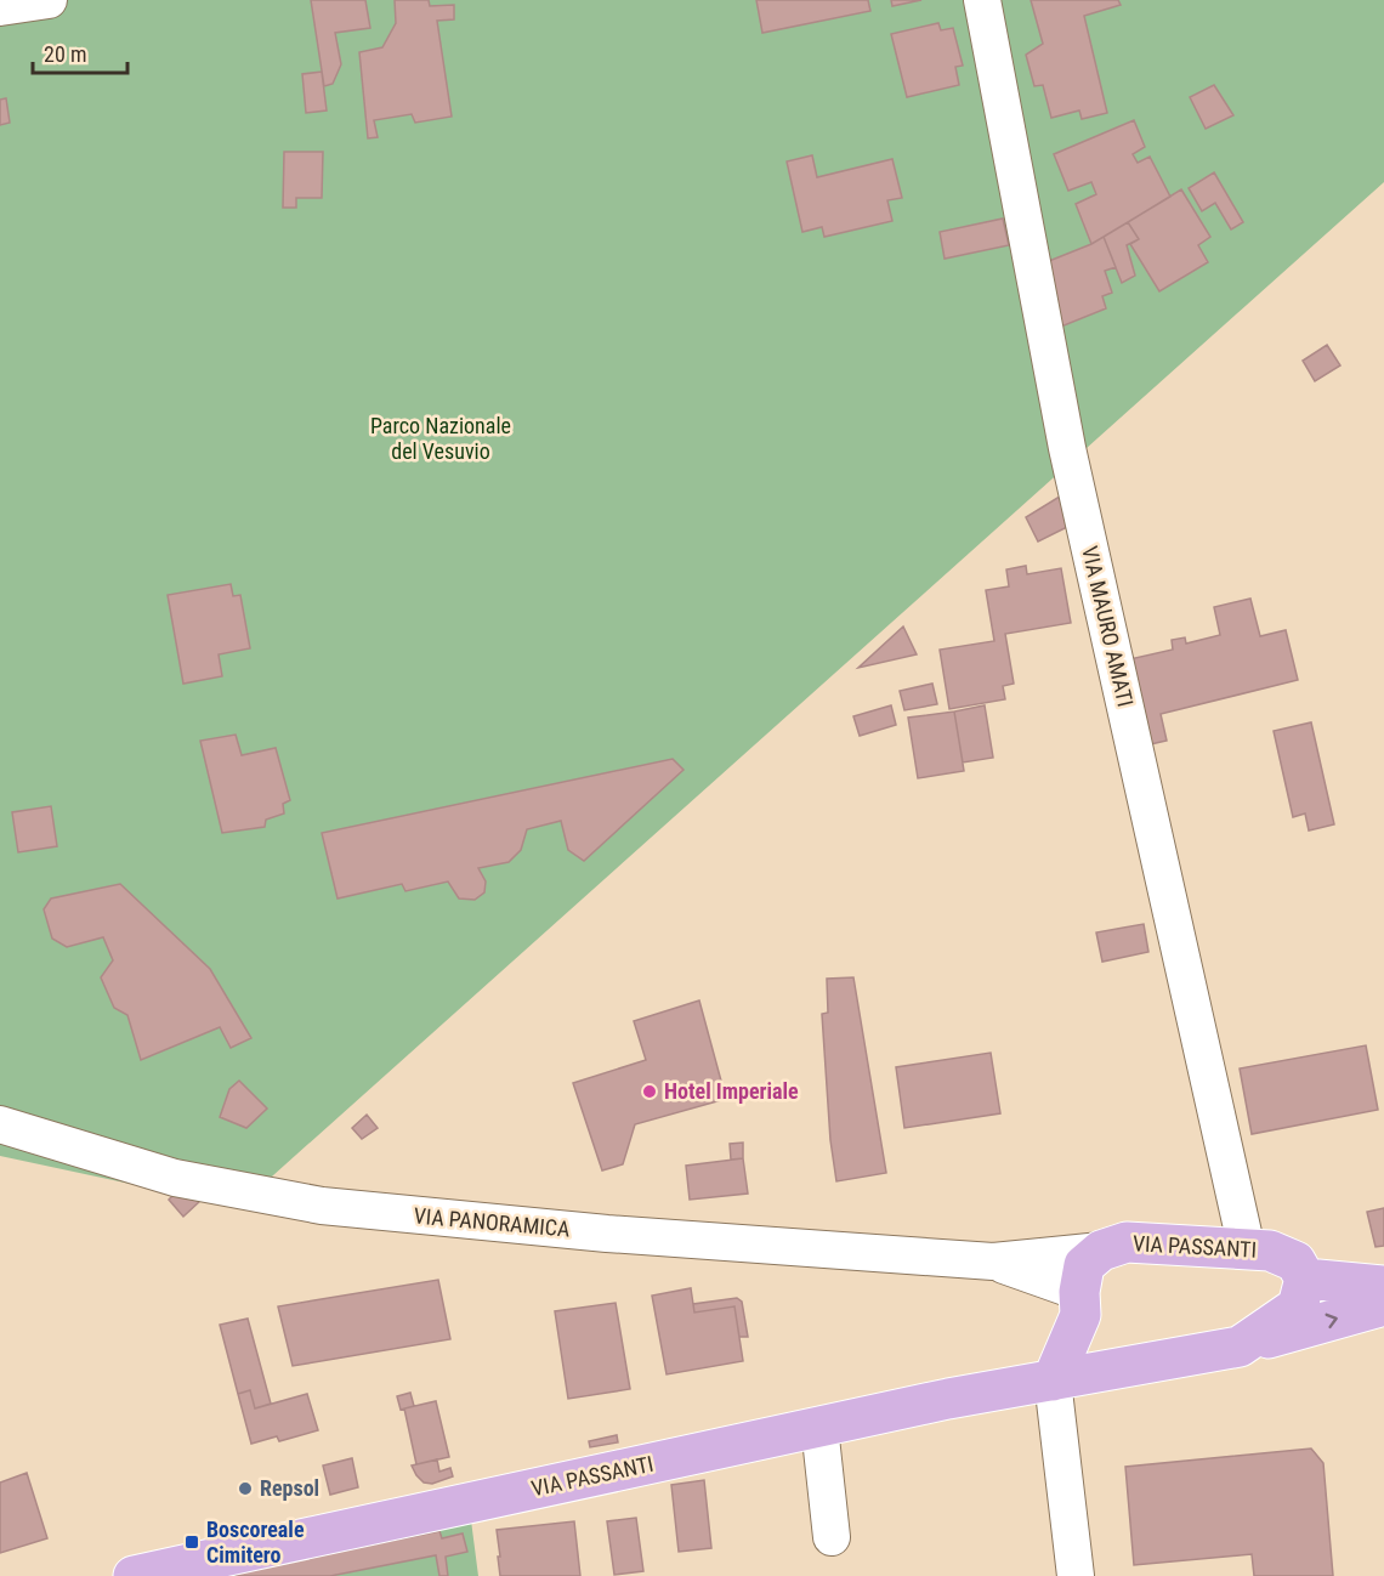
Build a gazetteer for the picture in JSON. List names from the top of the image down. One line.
{"streets":{"main road":["VIA PASSANTI"],"street":["VIA MAURO AMATI","VIA PANORAMICA"]},"crossings":[["VIA MAURO AMATI","VIA PASSANTI"],["VIA PANORAMICA","VIA PASSANTI"]],"parks":["Parco Nazionale del Vesuvio"],"places":{"other":["Hotel Imperiale","Repsol"],"transit":["Boscoreale Cimitero"]},"scale_bar":"20 m"}
